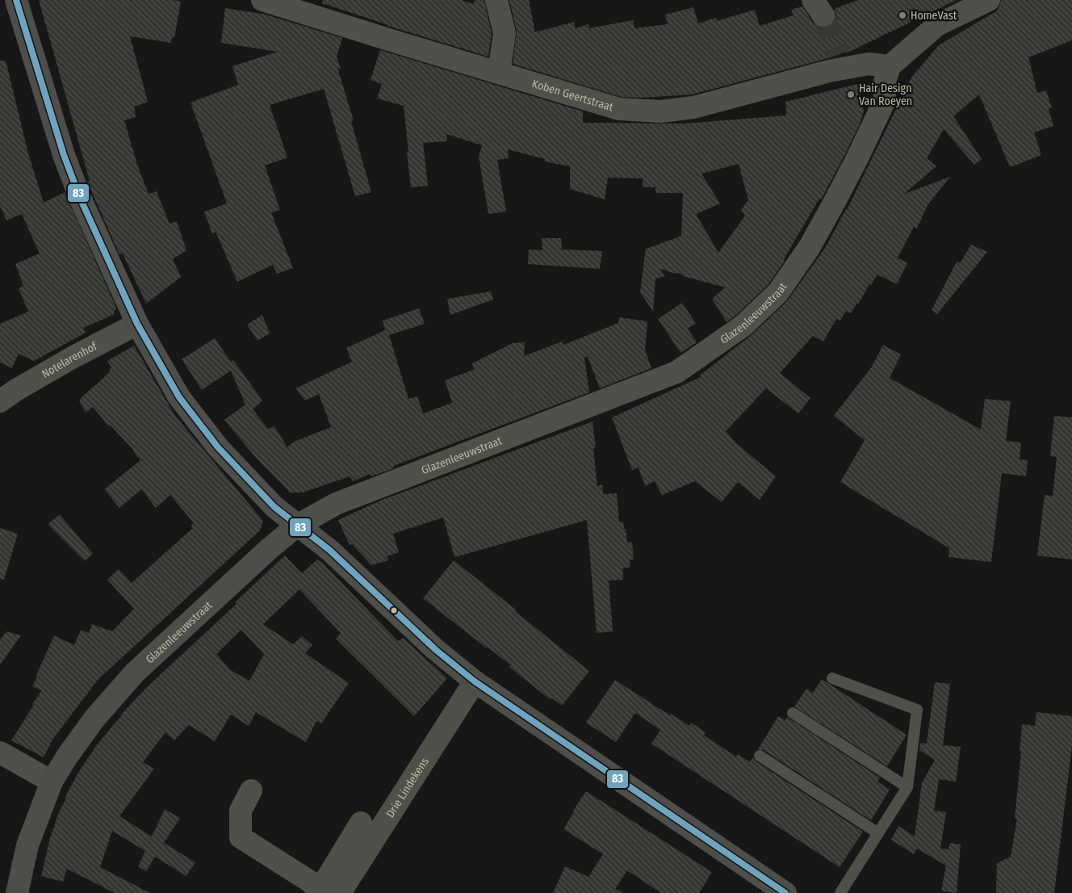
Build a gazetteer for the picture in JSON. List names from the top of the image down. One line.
{"streets":{"street":["Koben Geertstraat","Glazenleeuwstraat","Notelarenhof","Drie Lindekens"]},"crossings":[["Koben Geertstraat","Glazenleeuwstraat"]],"places":["HomeVast","Hair Design Van Roeyen"],"lines":["transit line 83"]}
